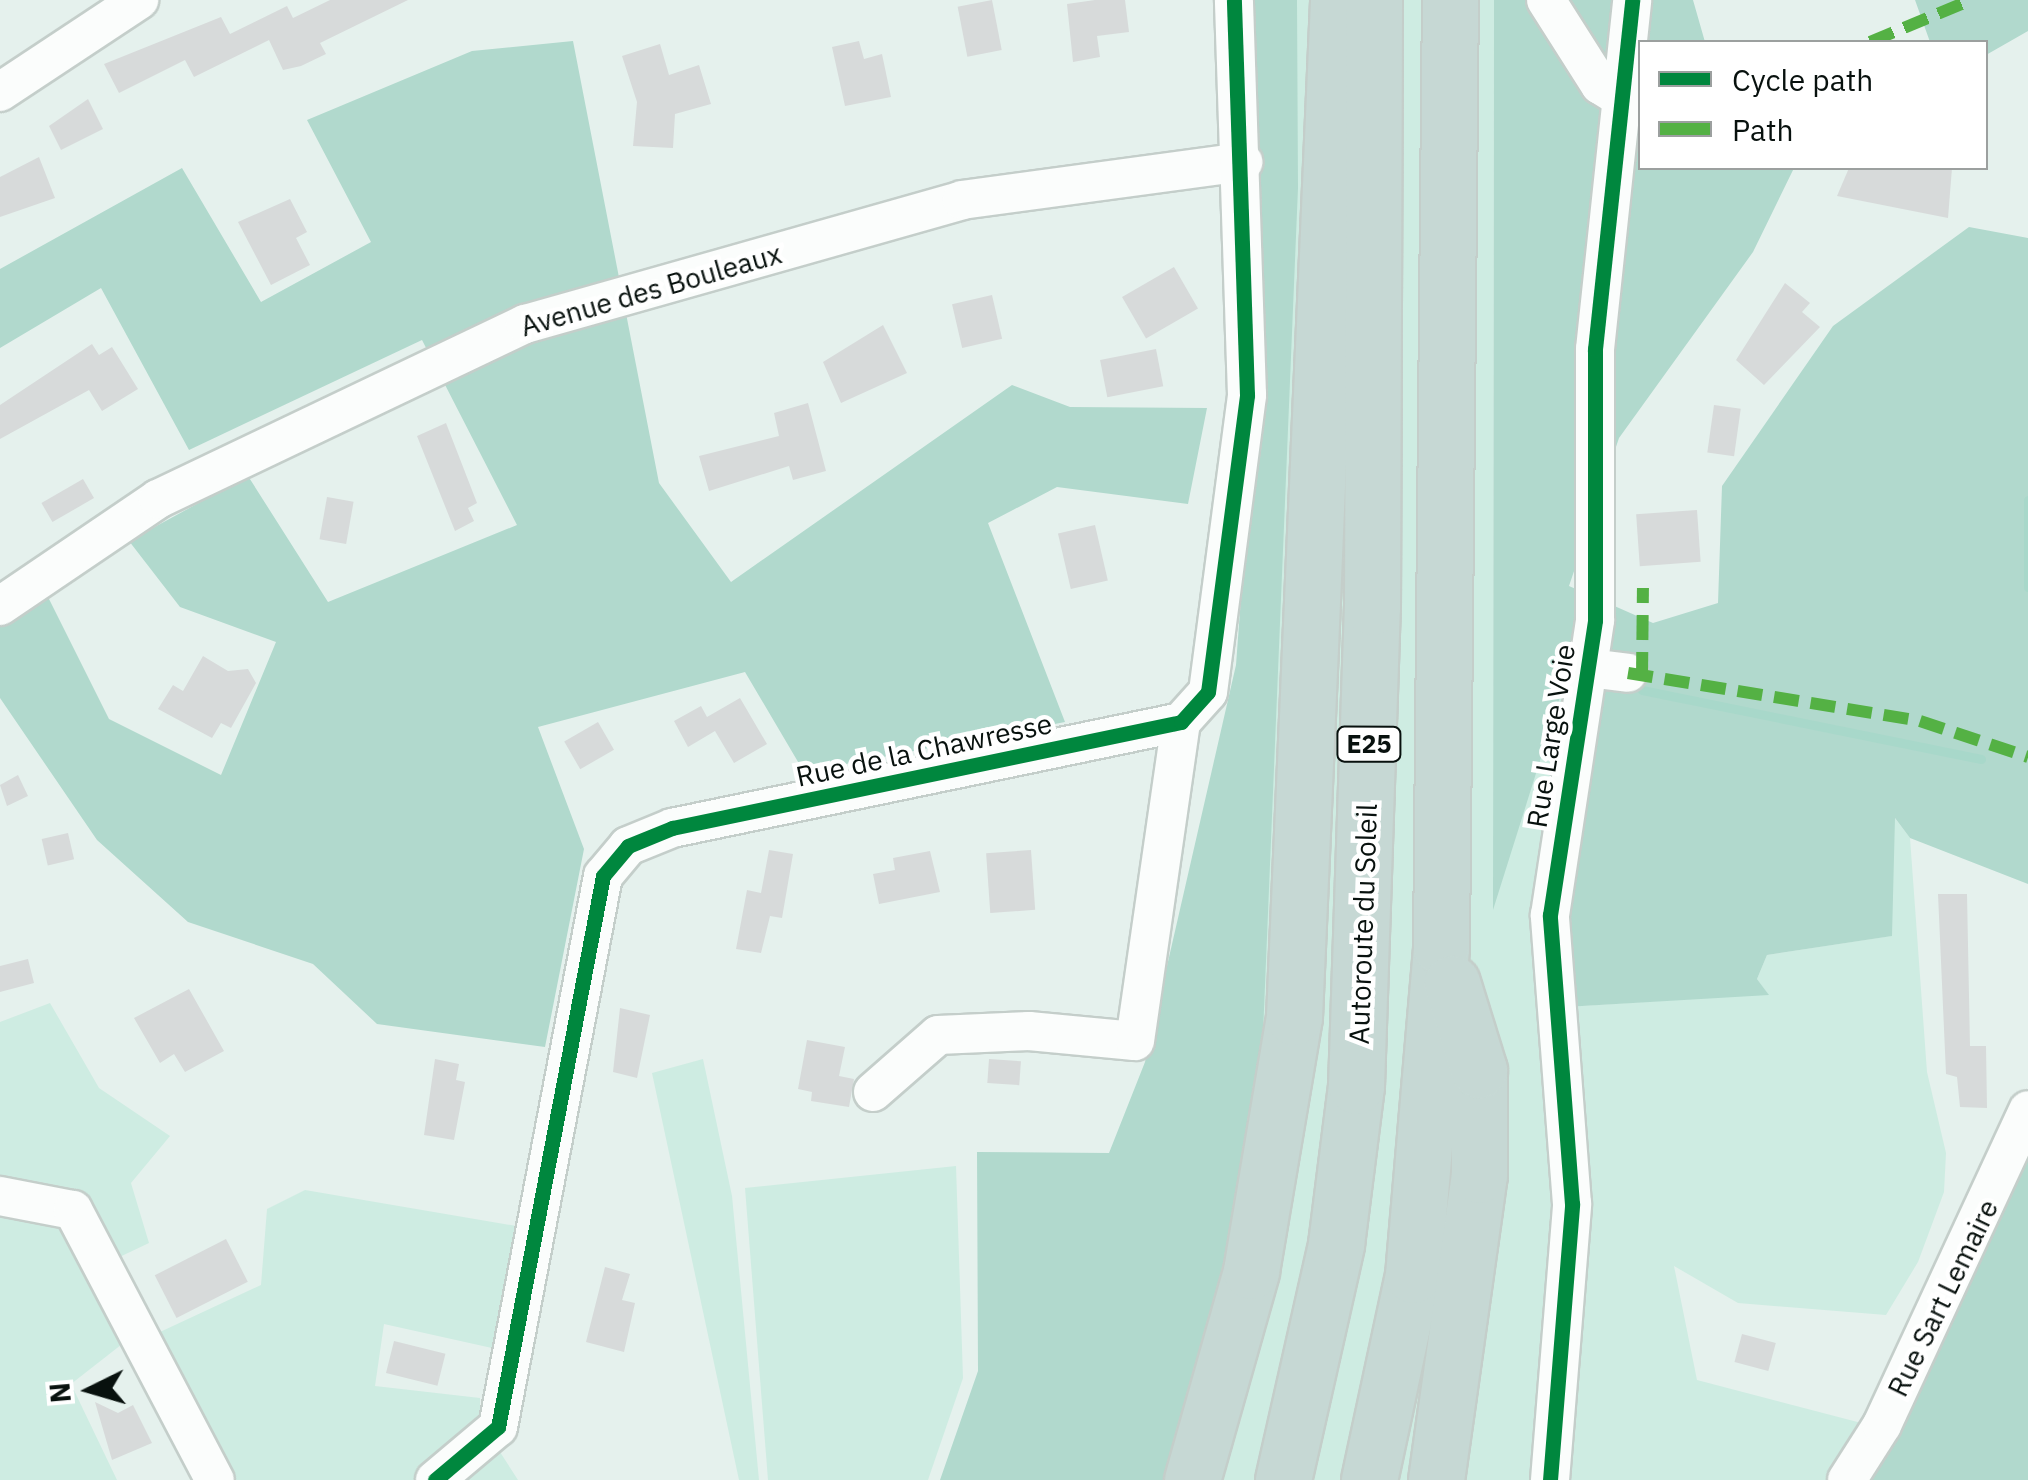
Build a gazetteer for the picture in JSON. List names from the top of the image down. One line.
{"streets":{"highway":["E25","Autoroute du Soleil"],"street":["Avenue des Bouleaux","Rue Large Voie","Rue de la Chawresse","Rue Sart Lemaire"]},"legend":["Cycle path","Path"],"north":"left"}
